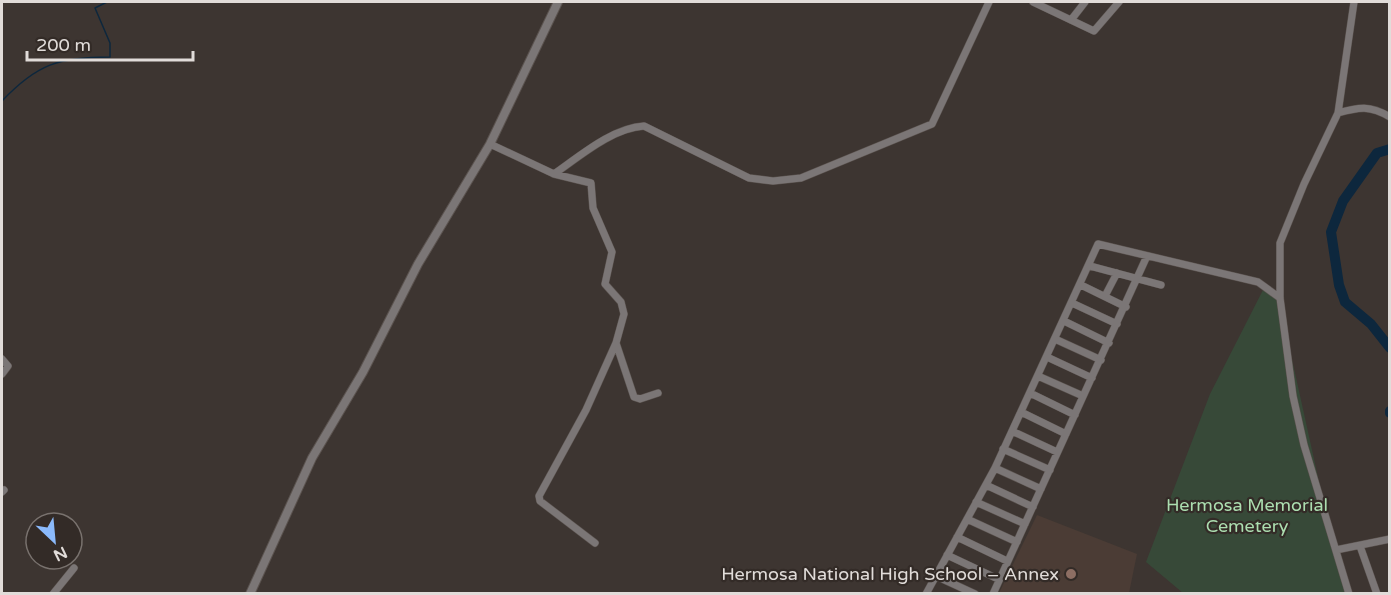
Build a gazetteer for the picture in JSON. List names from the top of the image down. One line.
{"parks":["Hermosa Memorial Cemetery"],"places":["Hermosa National High School – Annex"],"scale_bar":"200 m","north":"bottom right"}
